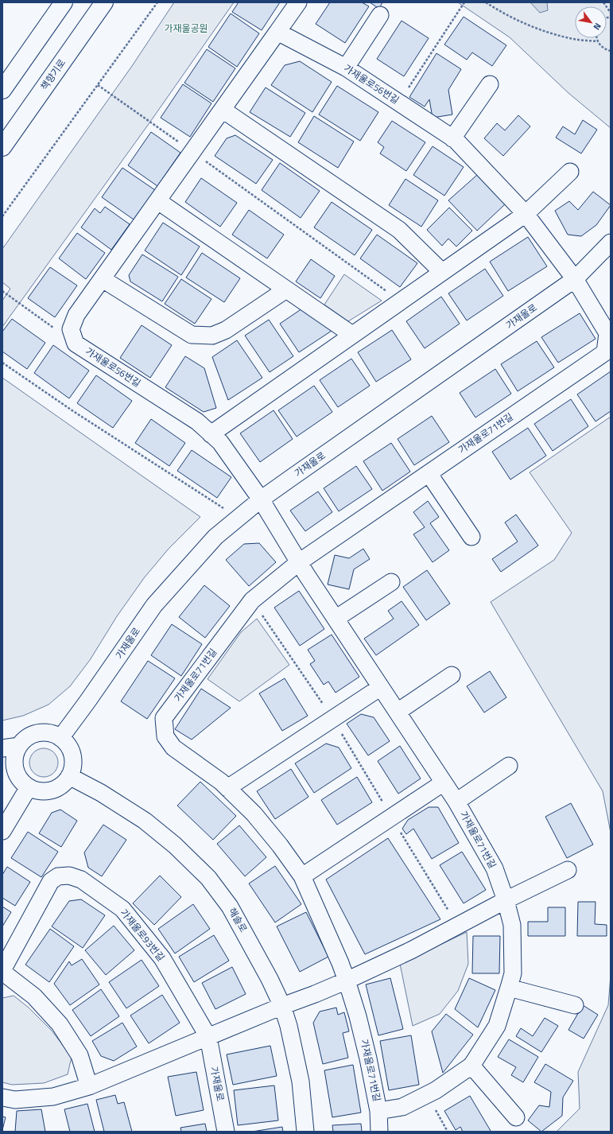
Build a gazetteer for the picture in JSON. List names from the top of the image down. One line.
{"streets":{"main road":["책향기로"],"street":["가재울로56번길","가재울로","가재울로71번길","해솔로","가재울로93번길"]},"crossings":[["가재울로56번길","가재울로"],["가재울로56번길","가재울로71번길"],["가재울로","가재울로71번길"],["가재울로","해솔로"],["가재울로","가재울로93번길"]],"parks":["가재울공원"],"north":"bottom right"}
